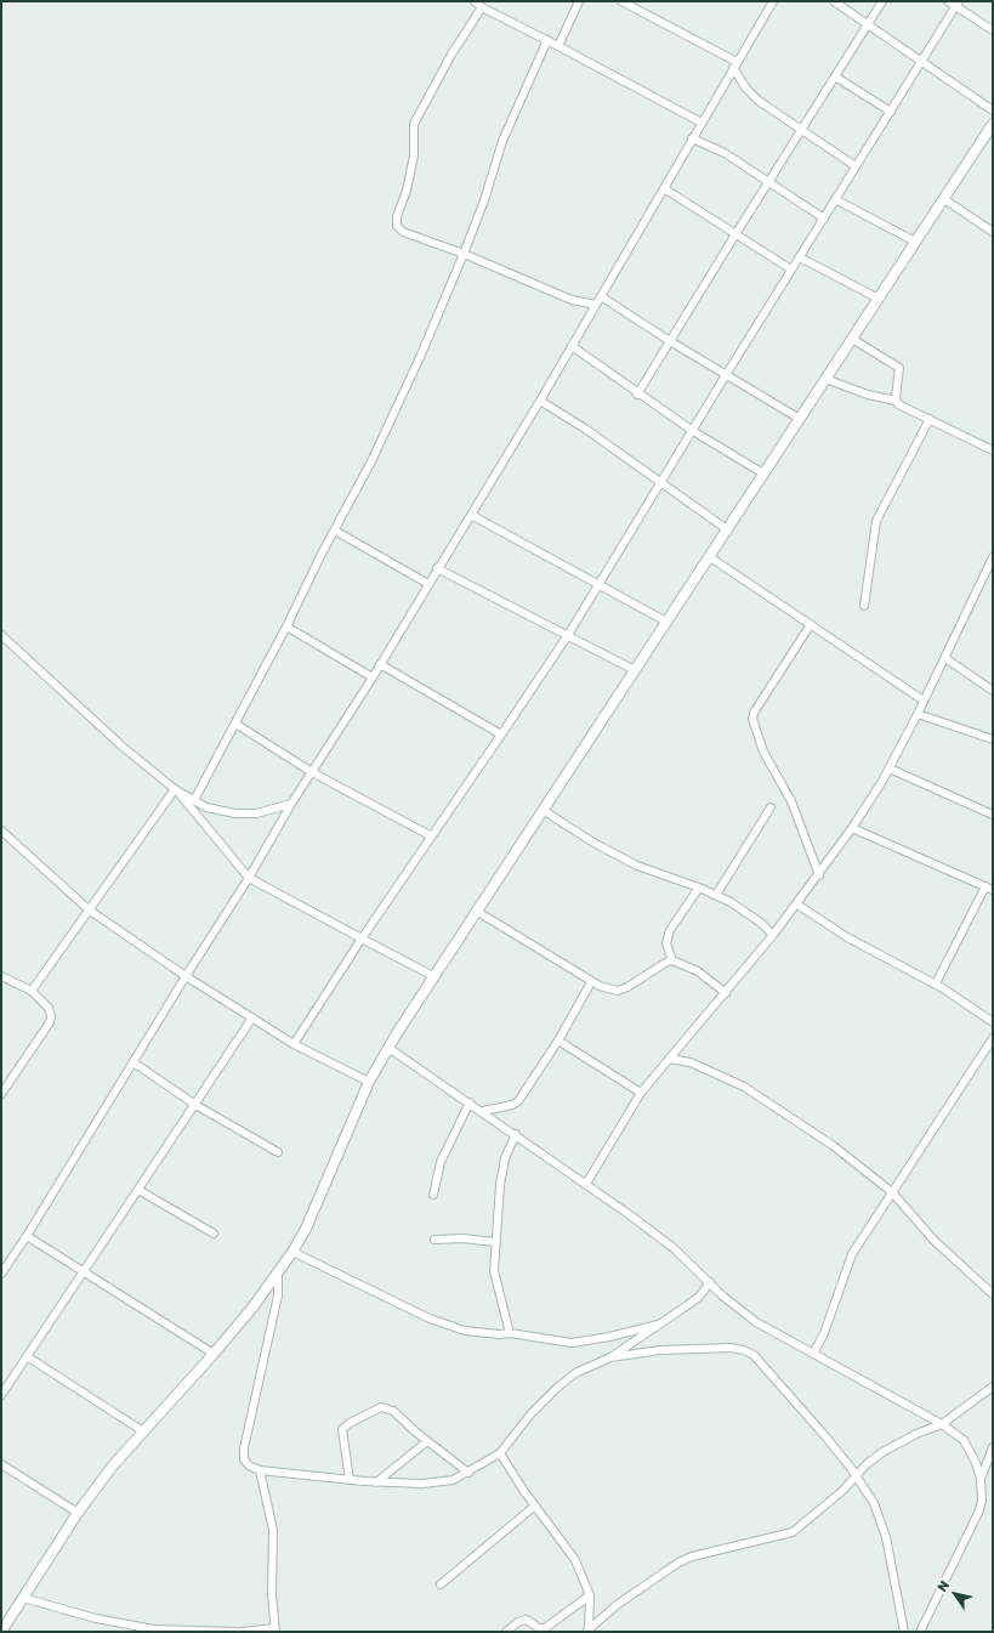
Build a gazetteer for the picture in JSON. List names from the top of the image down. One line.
{"north":"top left"}
